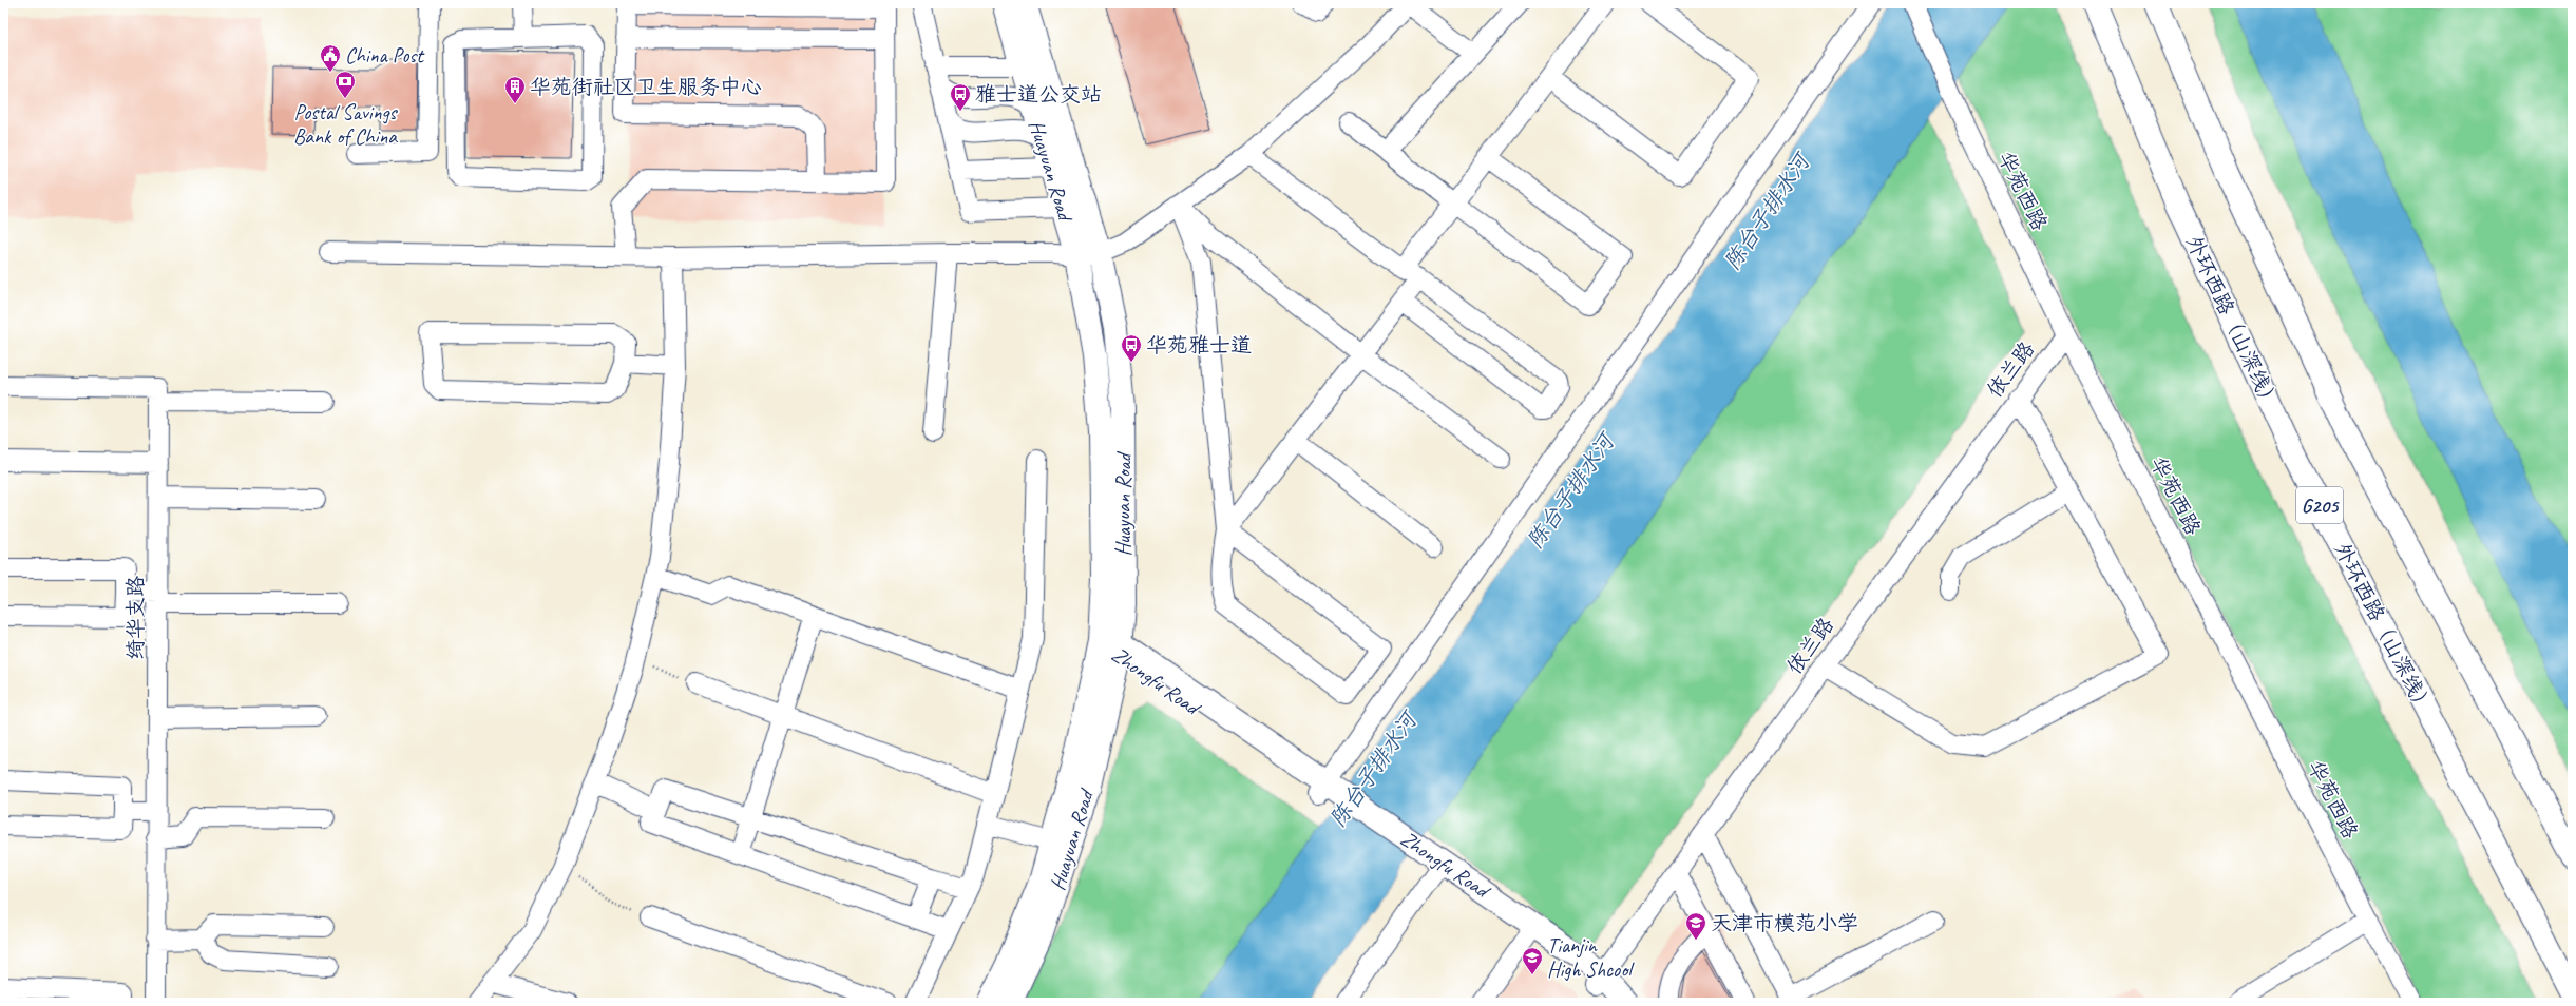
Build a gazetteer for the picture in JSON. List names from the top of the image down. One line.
{"streets":{"main road":["Huayuan Road","外环西路（山深线）","G205","Zhongfu Road"],"street":["华苑西路","依兰路","绮华支路"]},"crossings":[["Huayuan Road","Zhongfu Road"],["华苑西路","依兰路"],["依兰路","Zhongfu Road"]],"water":["陈台子排水河"],"places":{"public building":["China Post"],"bank":["Postal Savings Bank of China"],"building":["华苑街社区卫生服务中心"],"bus stop":["雅士道公交站","华苑雅士道"],"school or university":["天津市模范小学","Tianjin High Shcool"]}}
